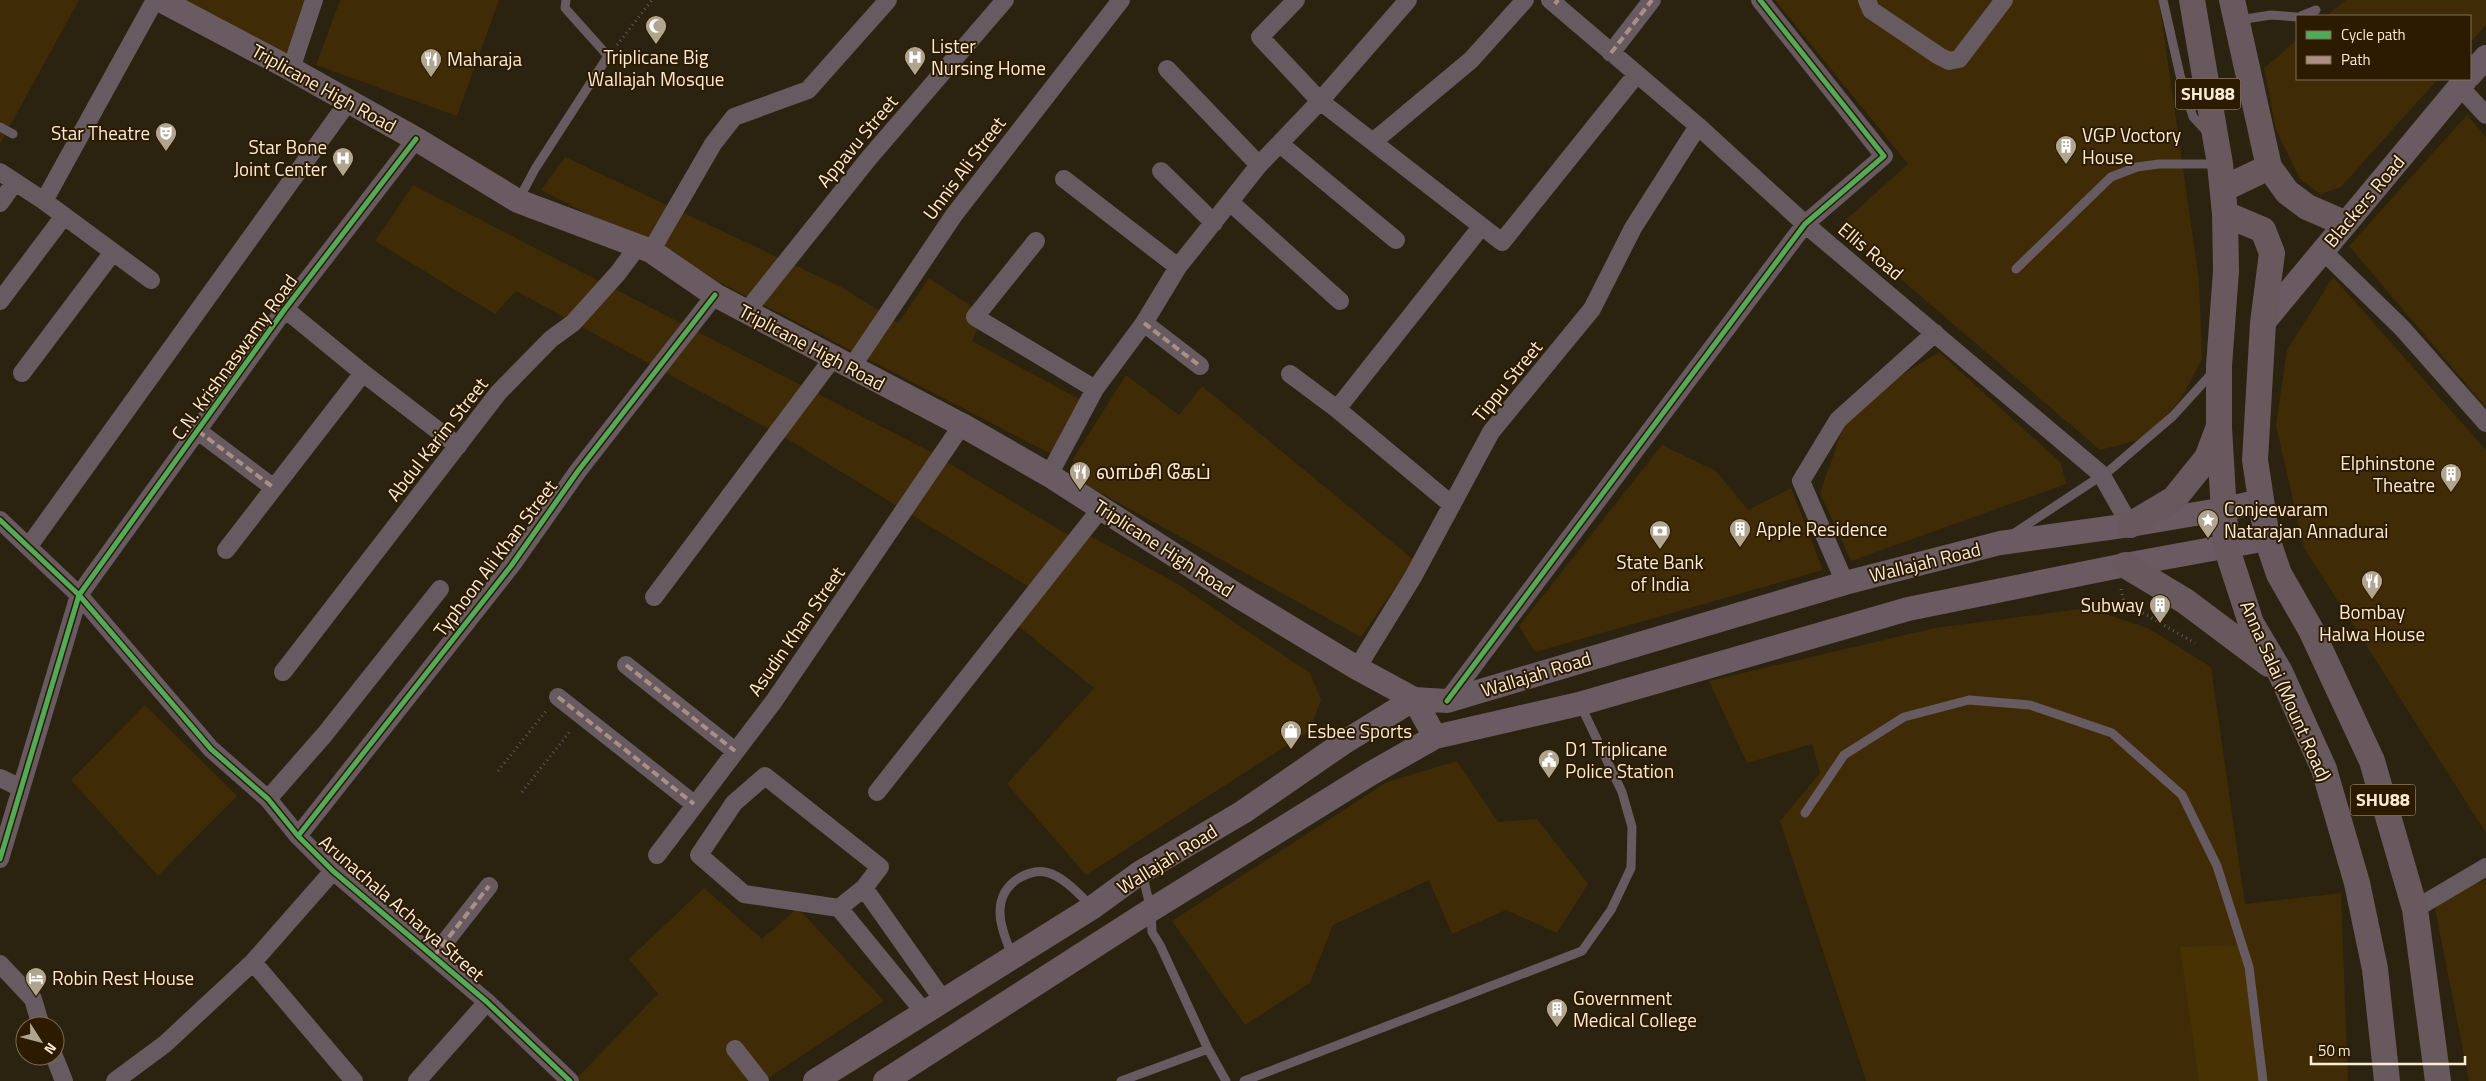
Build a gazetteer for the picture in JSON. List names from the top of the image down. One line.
{"streets":{"main road":["Triplicane High Road","SHU88","Blackers Road","Wallajah Road","Anna Salai (Mount Road)"],"street":["Appavu Street","Unnis Ali Street","Ellis Road","C.N. Krishnaswamy Road","Tippu Street","Abdul Karim Street","Typhoon Ali Khan Street","Asudin Khan Street","Arunachala Acharya Street"]},"crossings":[["Triplicane High Road","Appavu Street"],["Triplicane High Road","Unnis Ali Street"],["Triplicane High Road","C.N. Krishnaswamy Road"],["Triplicane High Road","Tippu Street"],["Triplicane High Road","Abdul Karim Street"],["Triplicane High Road","Typhoon Ali Khan Street"],["Triplicane High Road","Wallajah Road"],["Triplicane High Road","Asudin Khan Street"],["SHU88","Blackers Road"],["SHU88","Wallajah Road"],["Ellis Road","Tippu Street"],["Ellis Road","Wallajah Road"],["C.N. Krishnaswamy Road","Arunachala Acharya Street"],["Typhoon Ali Khan Street","Arunachala Acharya Street"],["Wallajah Road","Anna Salai (Mount Road)"]],"places":{"mosque":["Triplicane Big Wallajah Mosque"],"hospital":["Lister Nursing Home","Star Bone Joint Center"],"restaurant":["Maharaja","லாம்சி கேப்","Bombay Halwa House"],"theatre":["Star Theatre"],"building":["VGP Voctory House","Elphinstone Theatre","Apple Residence","Subway","Government Medical College"],"place":["Conjeevaram Natarajan Annadurai"],"bank":["State Bank of India"],"shop":["Esbee Sports"],"public building":["D1 Triplicane Police Station"],"hotel":["Robin Rest House"]},"legend":["Cycle path","Path"],"scale_bar":"50 m","north":"bottom right"}
